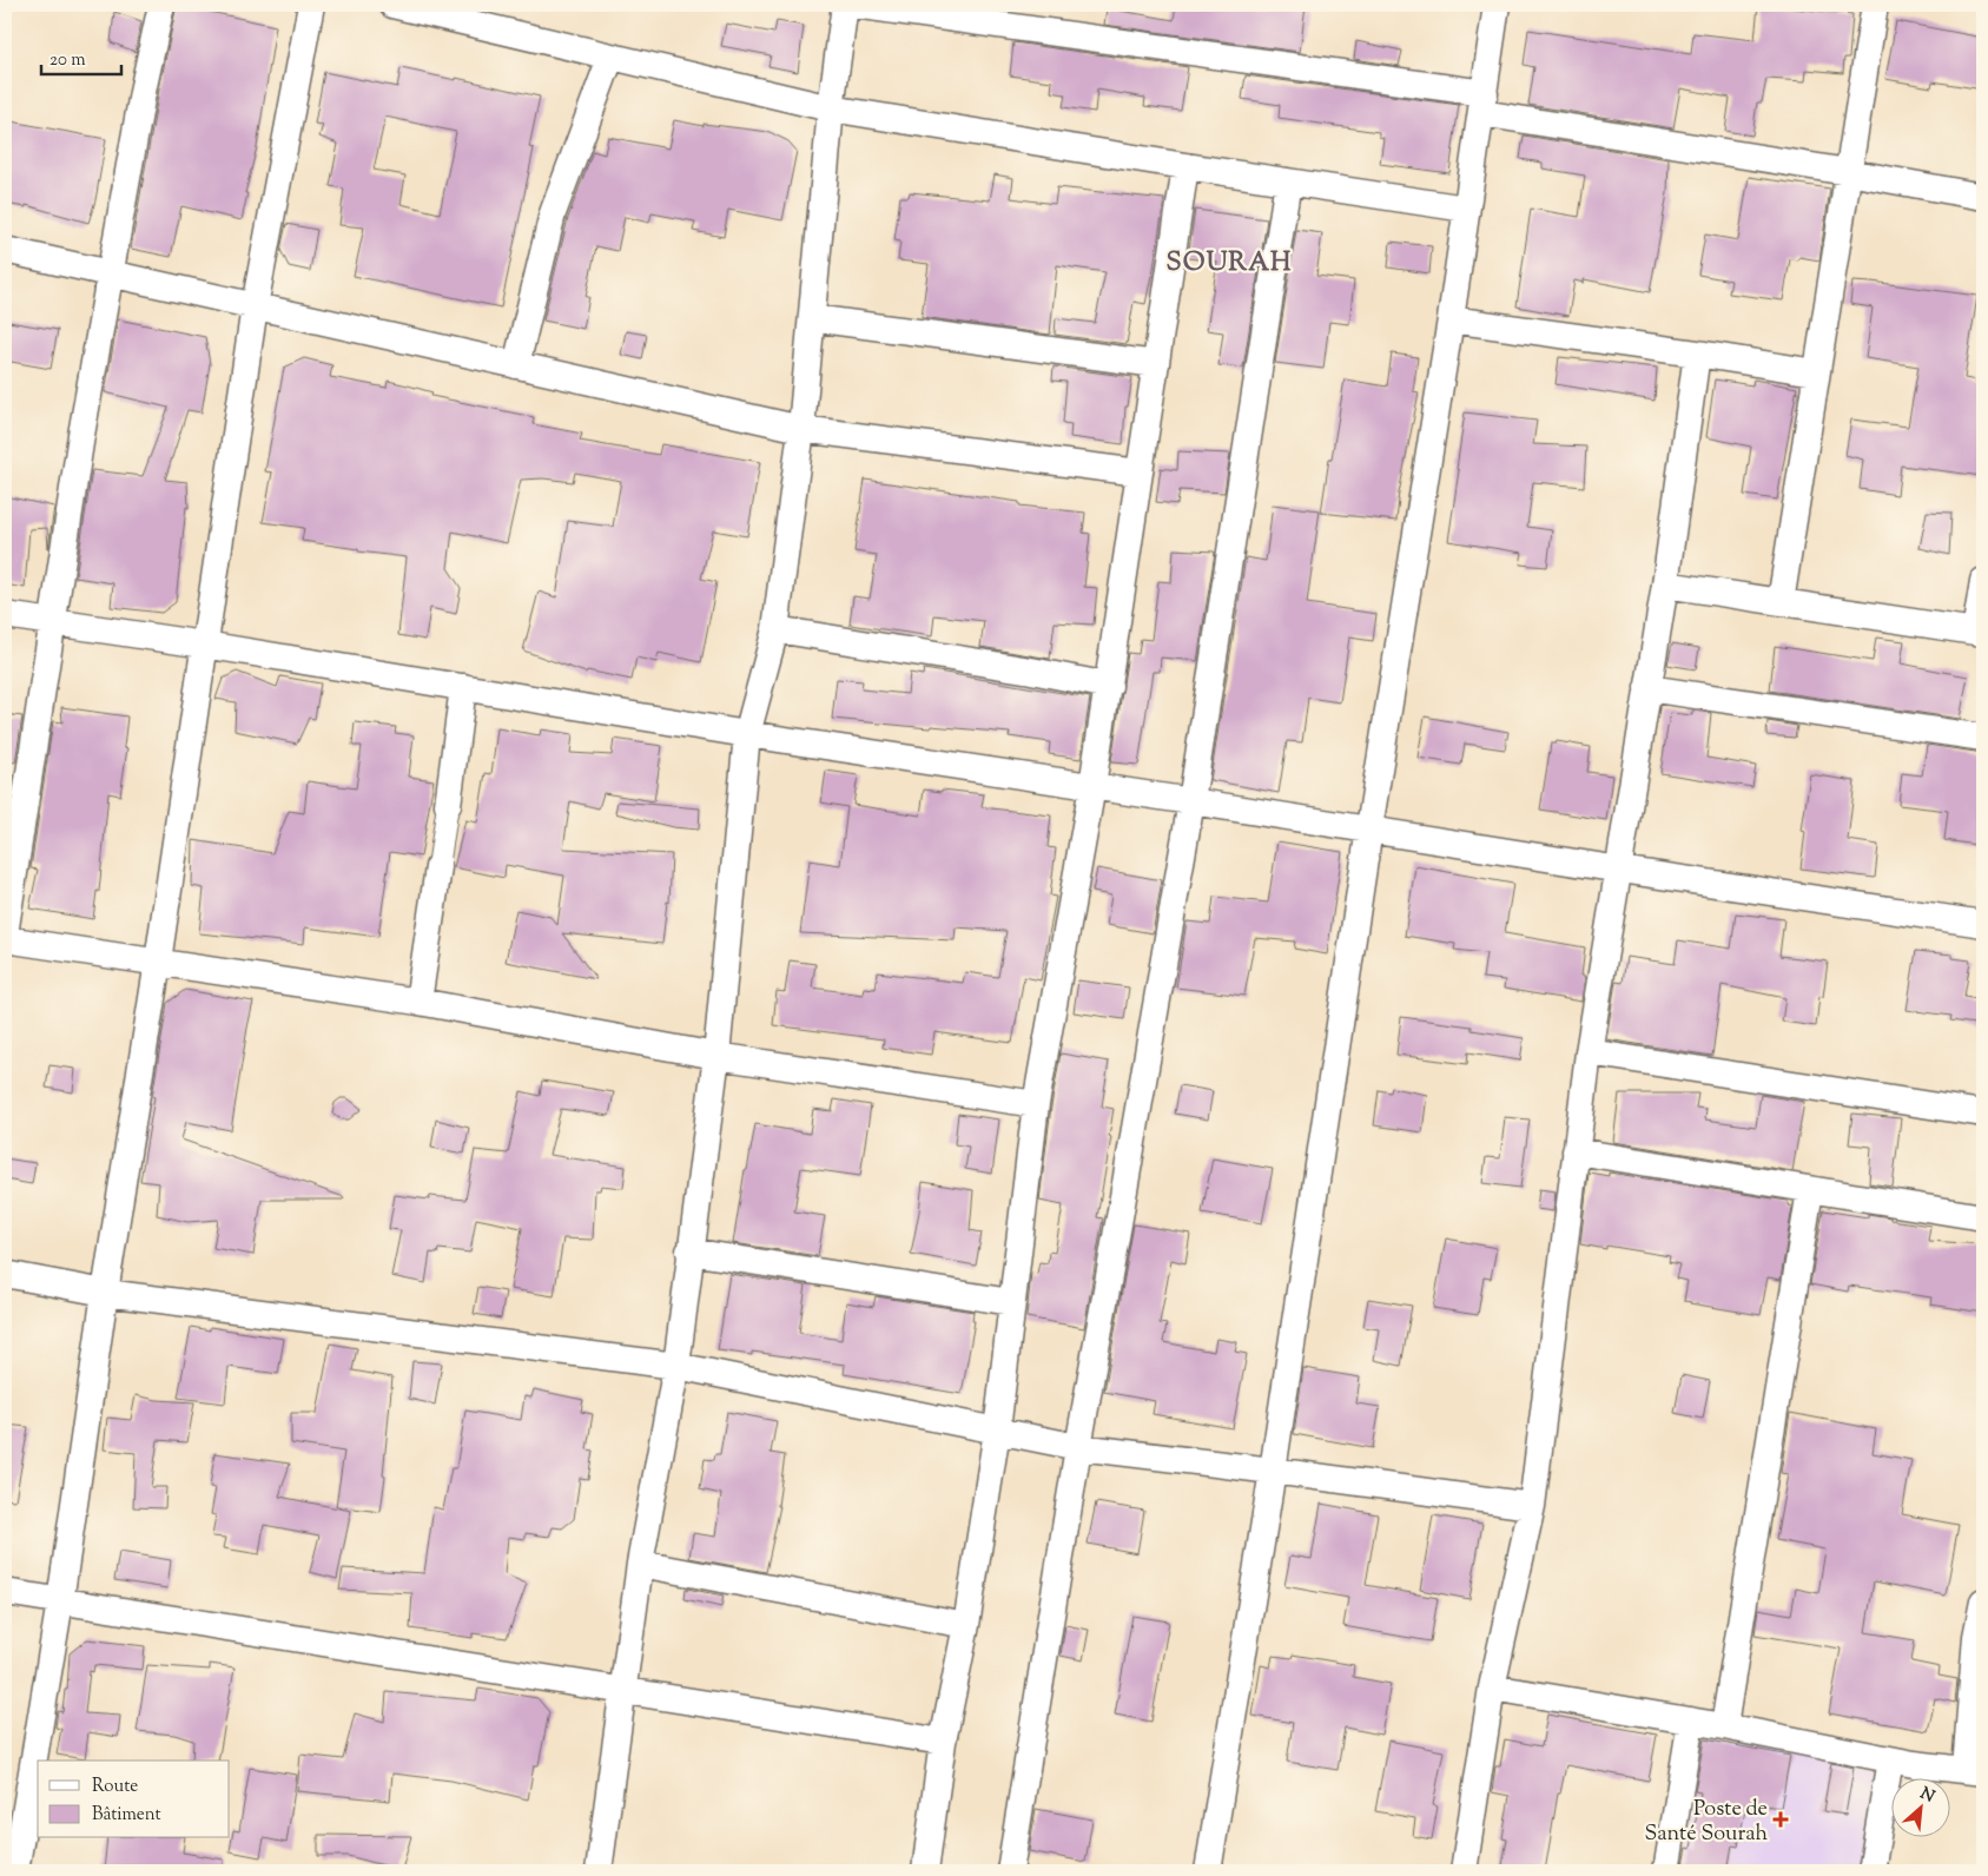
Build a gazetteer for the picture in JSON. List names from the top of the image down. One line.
{"districts":["SOURAH"],"places":{"health":["Poste de Santé Sourah"]},"legend":["Route","Bâtiment"],"scale_bar":"20 m","north":"top right"}
